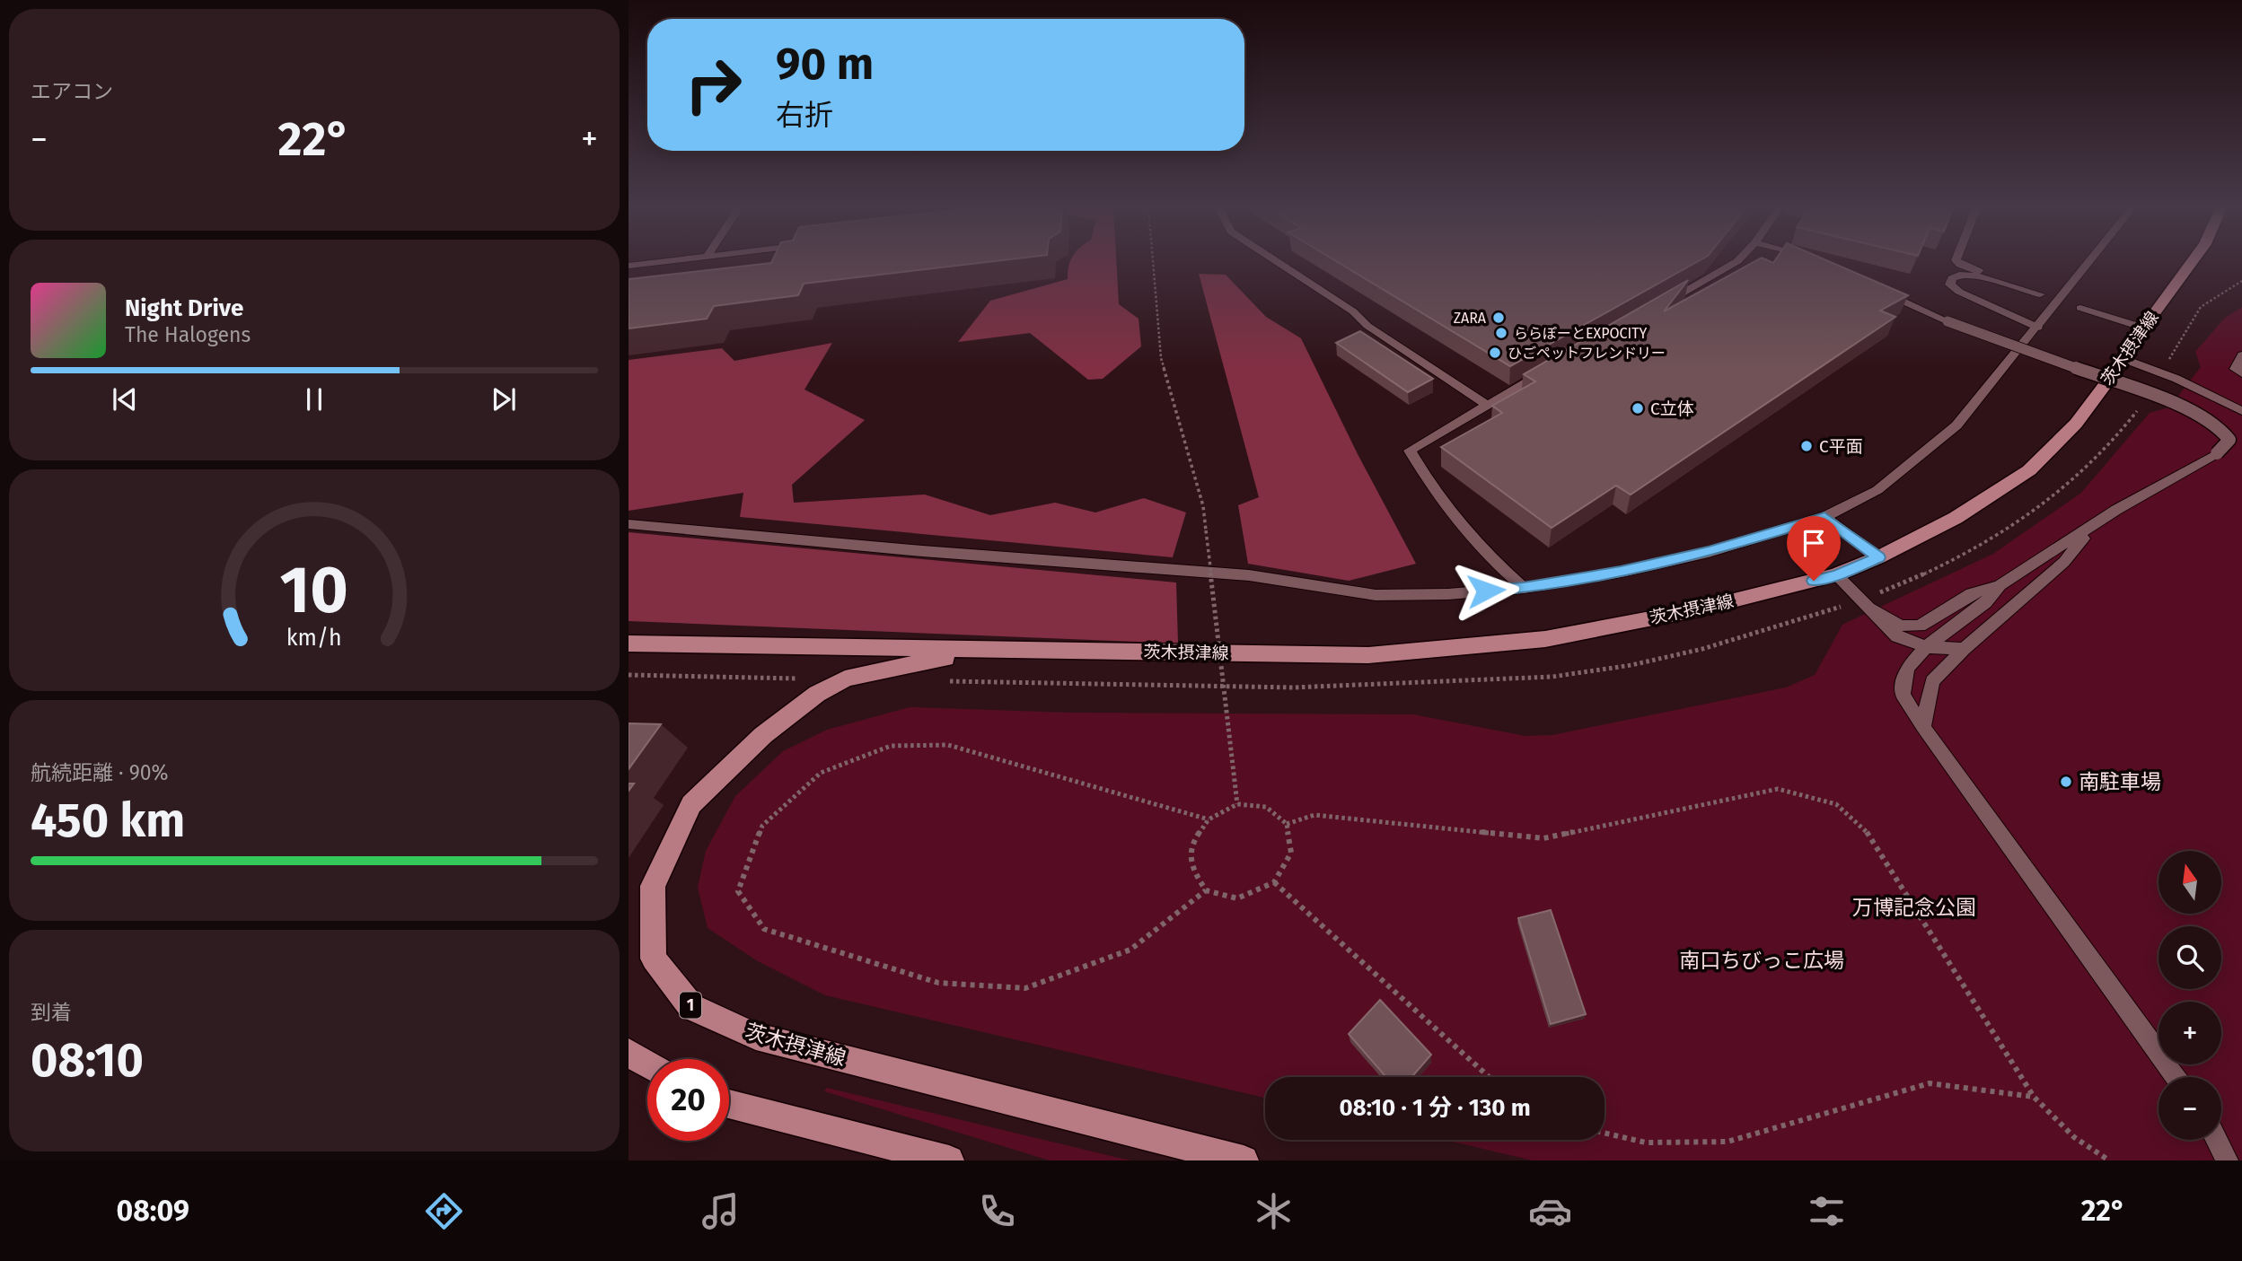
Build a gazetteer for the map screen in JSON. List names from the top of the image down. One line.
{"streets":{"main road":["茨木摂津線","1"]},"parks":["万博記念公園","南口ちびっこ広場"],"places":["ZARA","ららぽーとEXPOCITY","ひごペットフレンドリー","C立体","C平面","南駐車場"],"north":"top","page":{"tile":["エアコン",["航続距離 · 90%","450 km"],["到着","08:10"]],"turn":["90 m","右折"],"heat":["−","22°","+"],"song":["Night Drive","The Halogens"],"map_buttons":["+","−"],"limit":"20","trip":"08:10 · 1 分 · 130 m","tabs":["08:09","22°"],"gauge":["10","km/h"]}}
